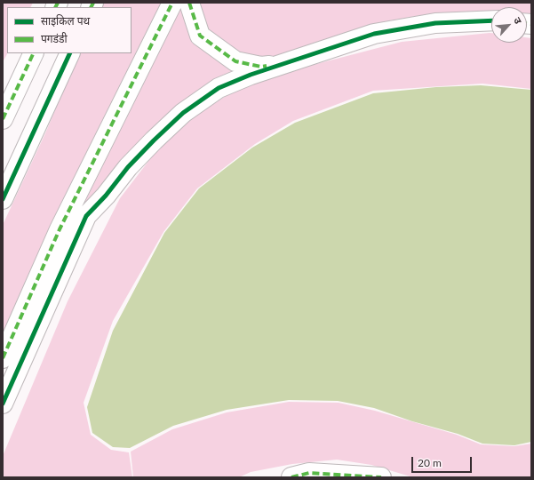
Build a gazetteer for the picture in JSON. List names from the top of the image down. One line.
{"legend":["साइकिल पथ","पगडंडी"],"scale_bar":"20 m","north":"top right"}
